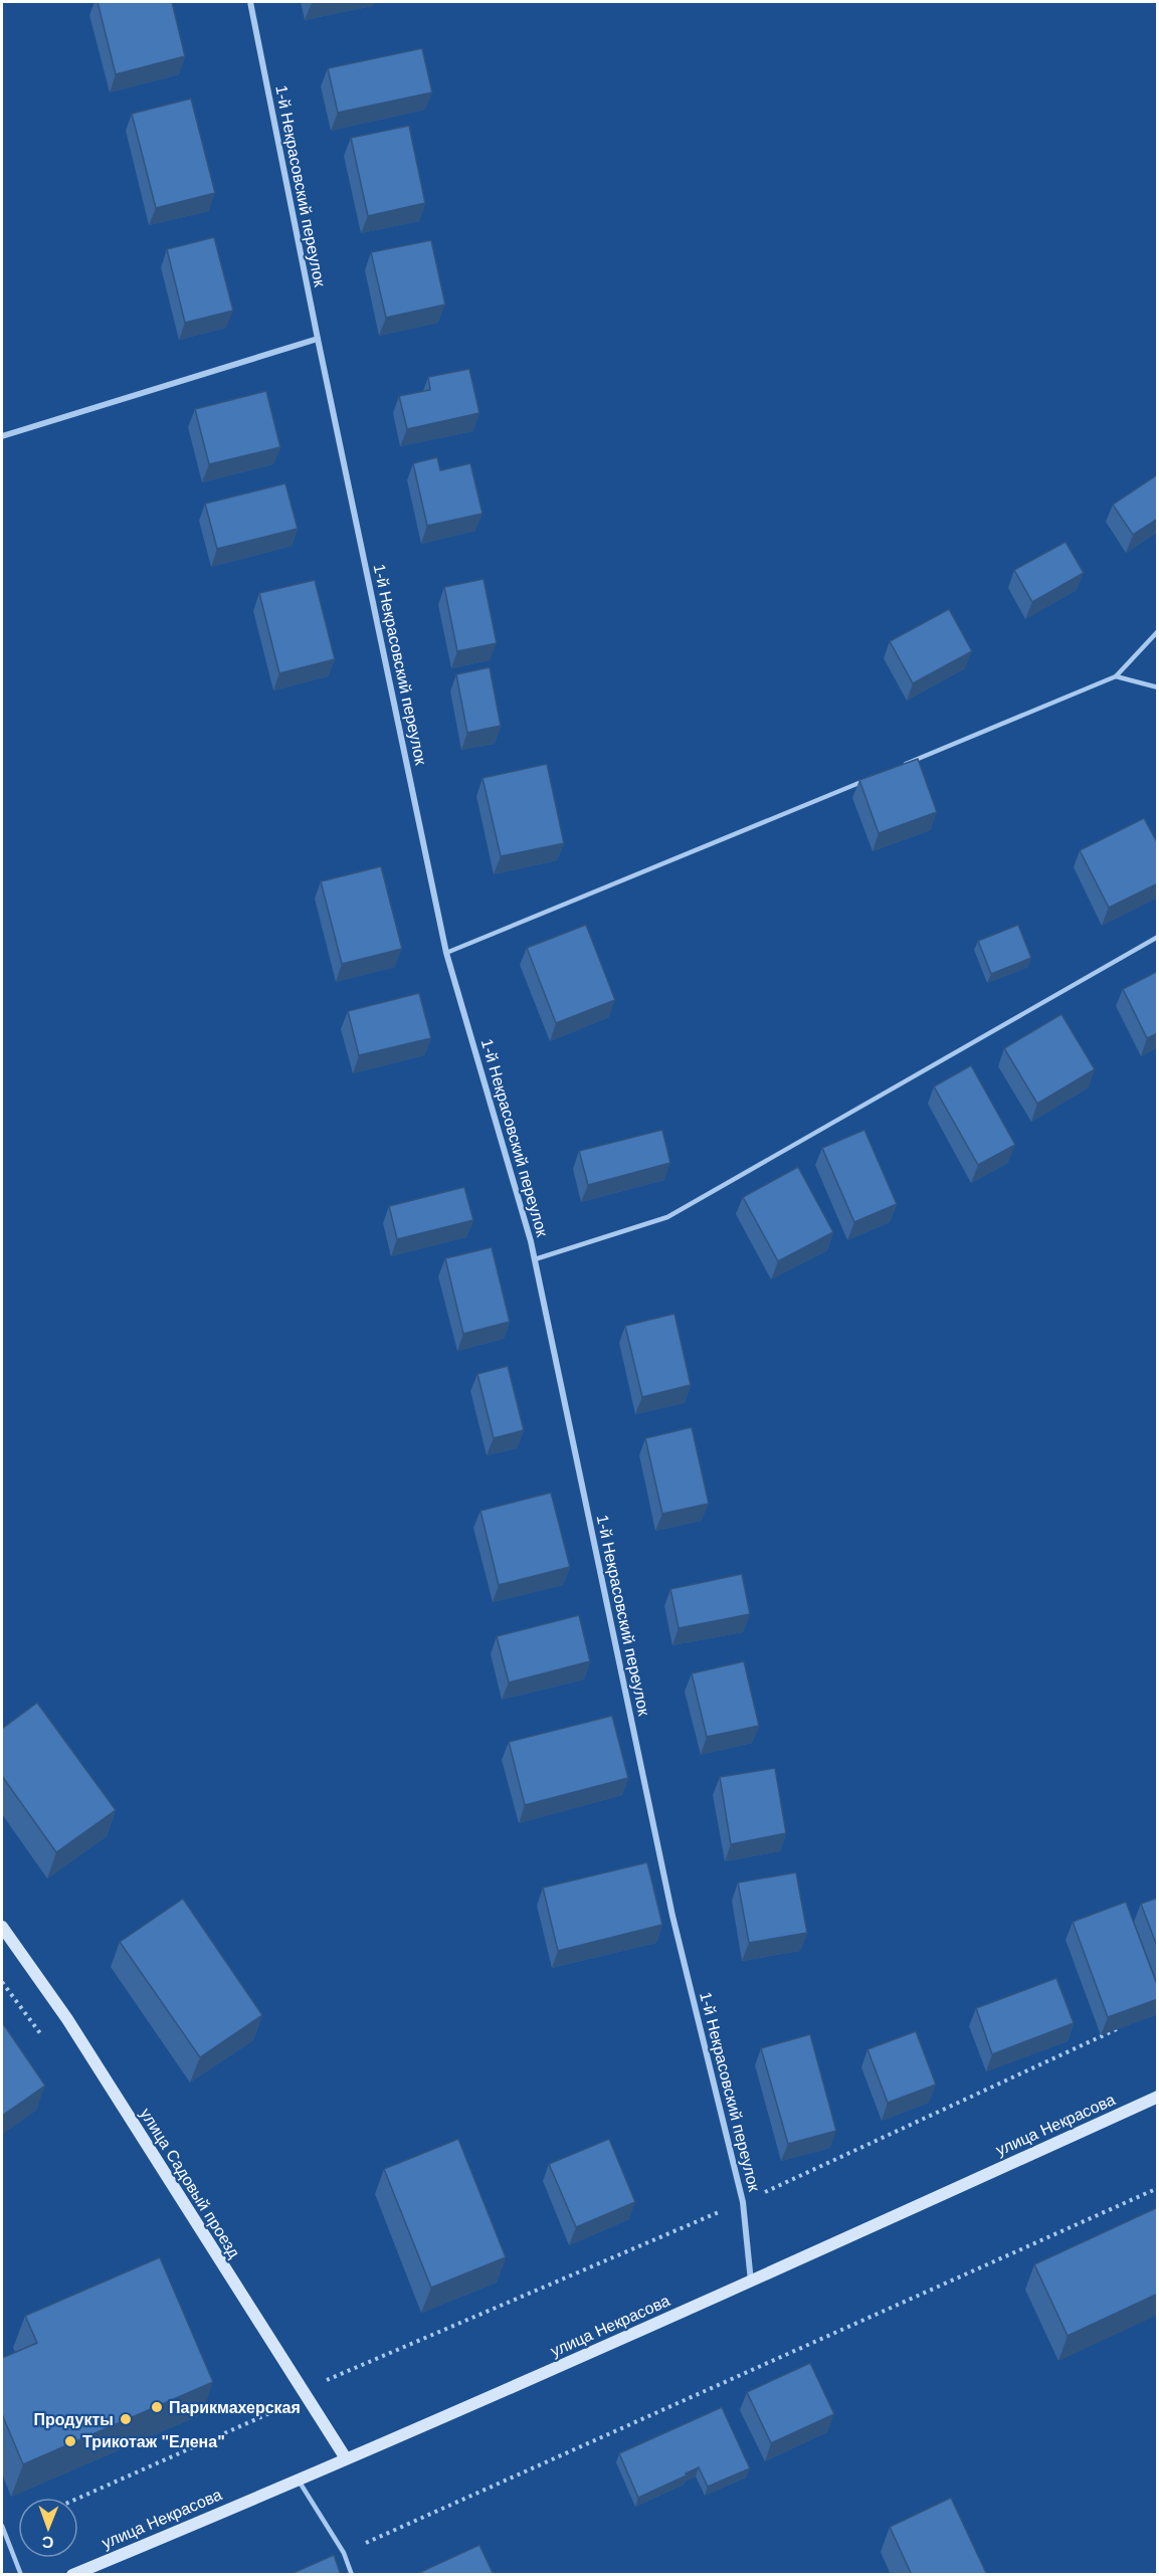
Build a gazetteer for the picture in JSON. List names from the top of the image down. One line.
{"streets":{"street":["1-й Некрасовский переулок","улица Некрасова","улица Садовый проезд"]},"crossings":[["1-й Некрасовский переулок","улица Некрасова"],["улица Некрасова","улица Садовый проезд"]],"places":["Парикмахерская","Продукты","Трикотаж \"Елена\""],"north":"bottom"}
